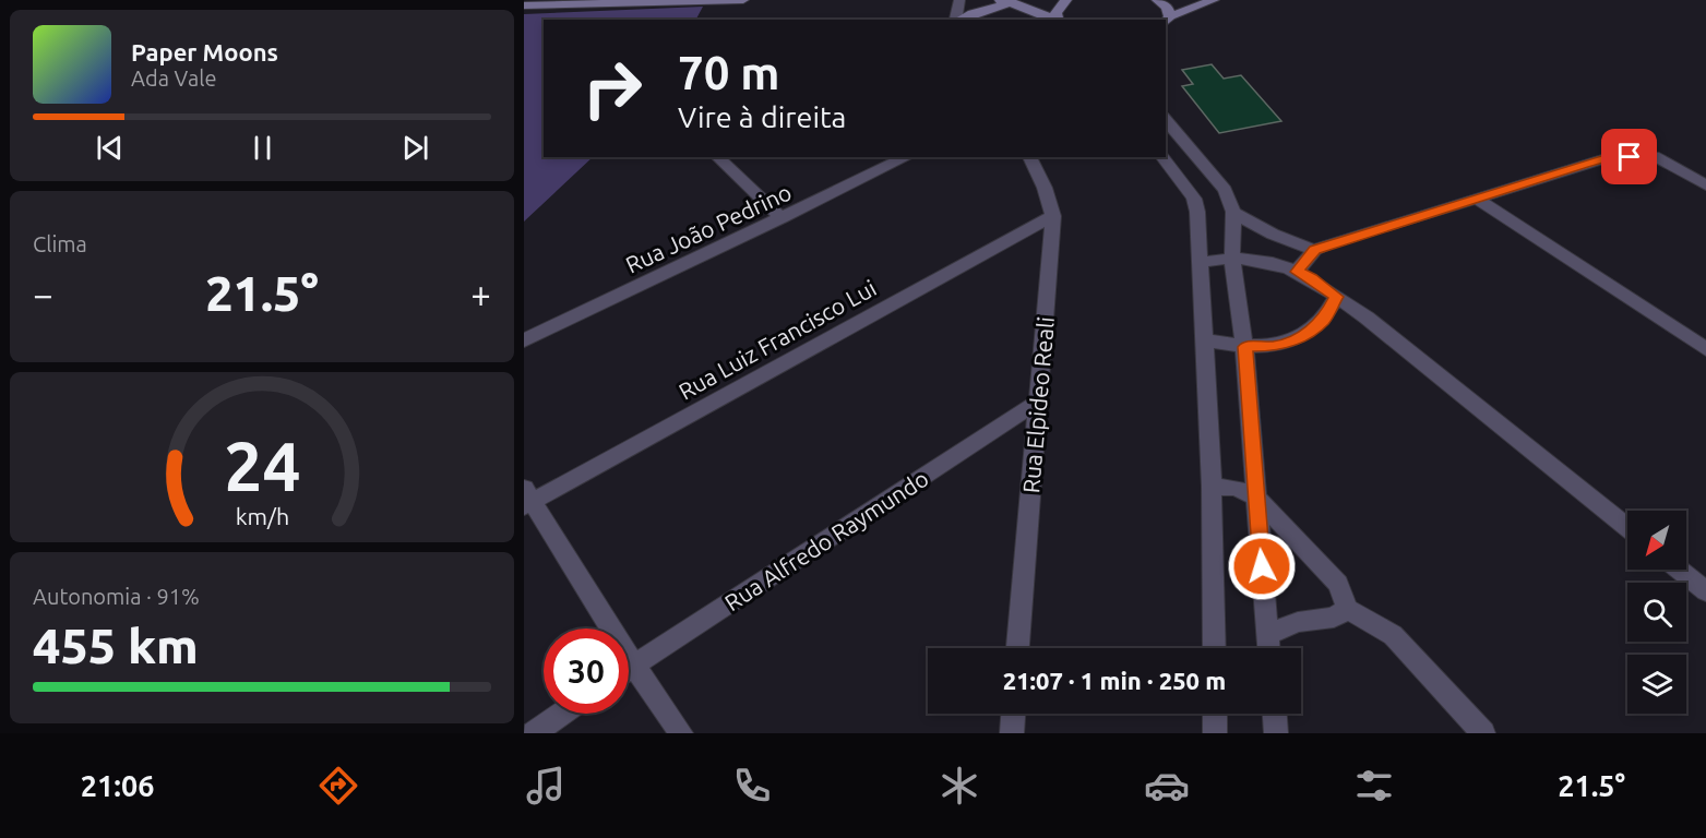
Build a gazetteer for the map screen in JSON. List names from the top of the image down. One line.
{"streets":{"street":["Rua João Pedrino","Rua Luiz Francisco Lui","Rua Elpideo Reali","Rua Alfredo Raymundo"]},"crossings":[["Rua Luiz Francisco Lui","Rua Elpideo Reali"],["Rua Elpideo Reali","Rua Alfredo Raymundo"]],"north":"bottom left","page":{"turn":["70 m","Vire à direita"],"song":["Paper Moons","Ada Vale"],"tile":["Clima",["Autonomia · 91%","455 km"]],"heat":["−","21.5°","+"],"limit":"30","trip":"21:07 · 1 min · 250 m","tabs":["21:06","21.5°"],"gauge":["24","km/h"]}}
